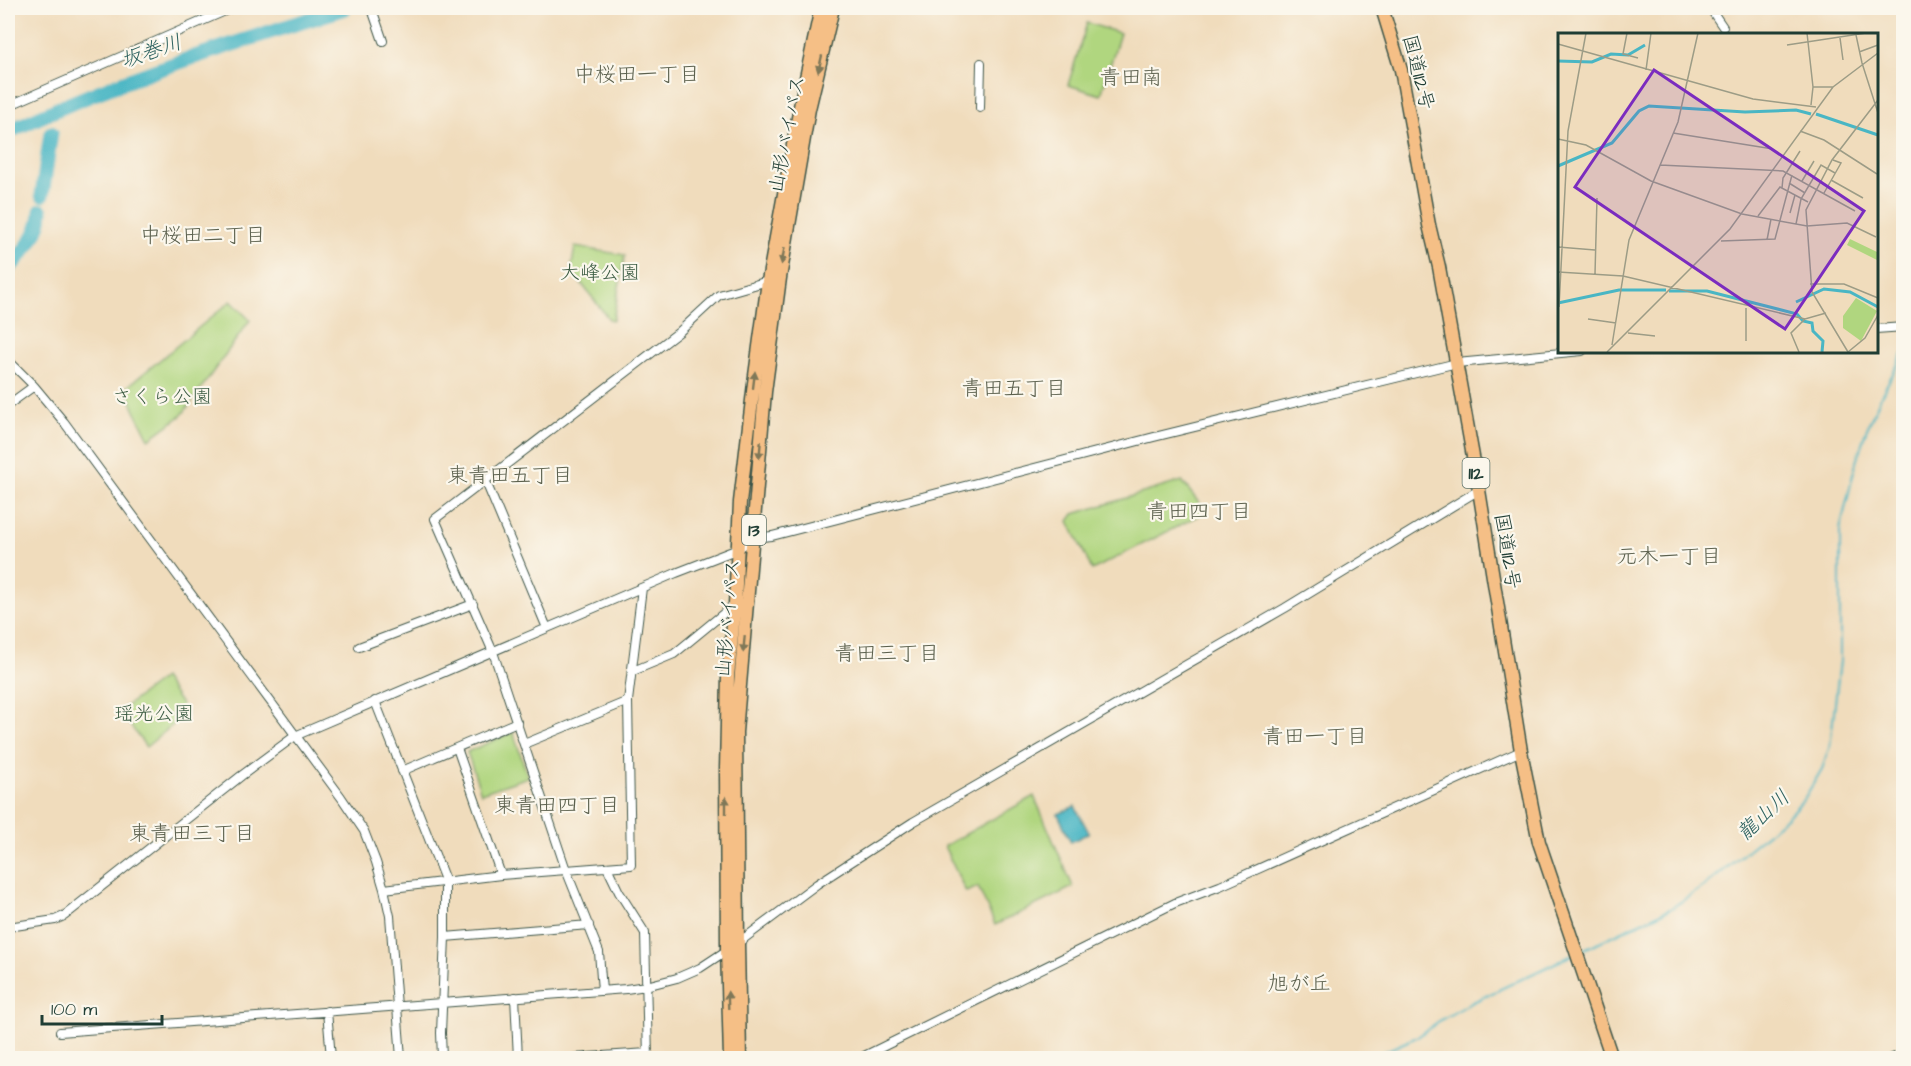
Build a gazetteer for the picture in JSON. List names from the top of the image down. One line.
{"streets":{"highway":["国道112号","山形バイパス","112","13"]},"districts":["中桜田一丁目","青田南","中桜田二丁目","青田五丁目","東青田五丁目","青田四丁目","元木一丁目","青田三丁目","青田一丁目","東青田四丁目","東青田三丁目","旭が丘"],"water":["坂巻川","龍山川"],"parks":["大峰公園","さくら公園","瑶光公園"],"scale_bar":"100 m"}
